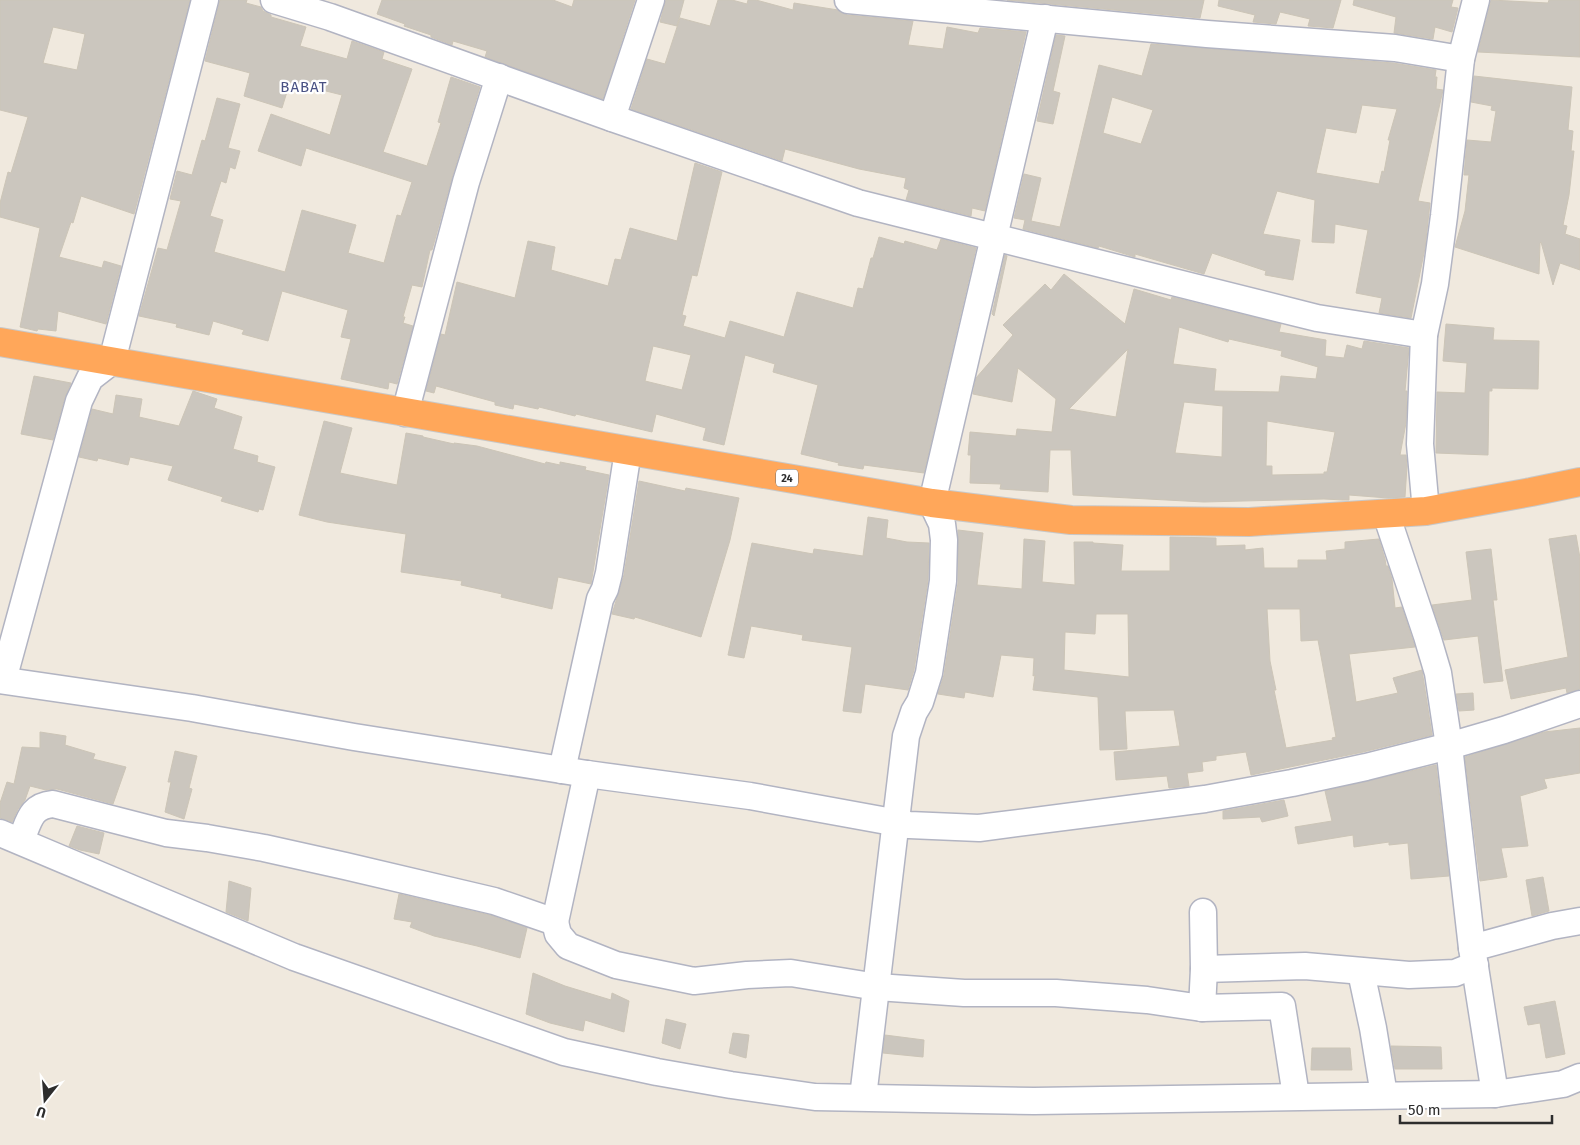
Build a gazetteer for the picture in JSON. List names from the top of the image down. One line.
{"streets":{"highway":["24"]},"districts":["BABAT"],"scale_bar":"50 m","north":"bottom"}
